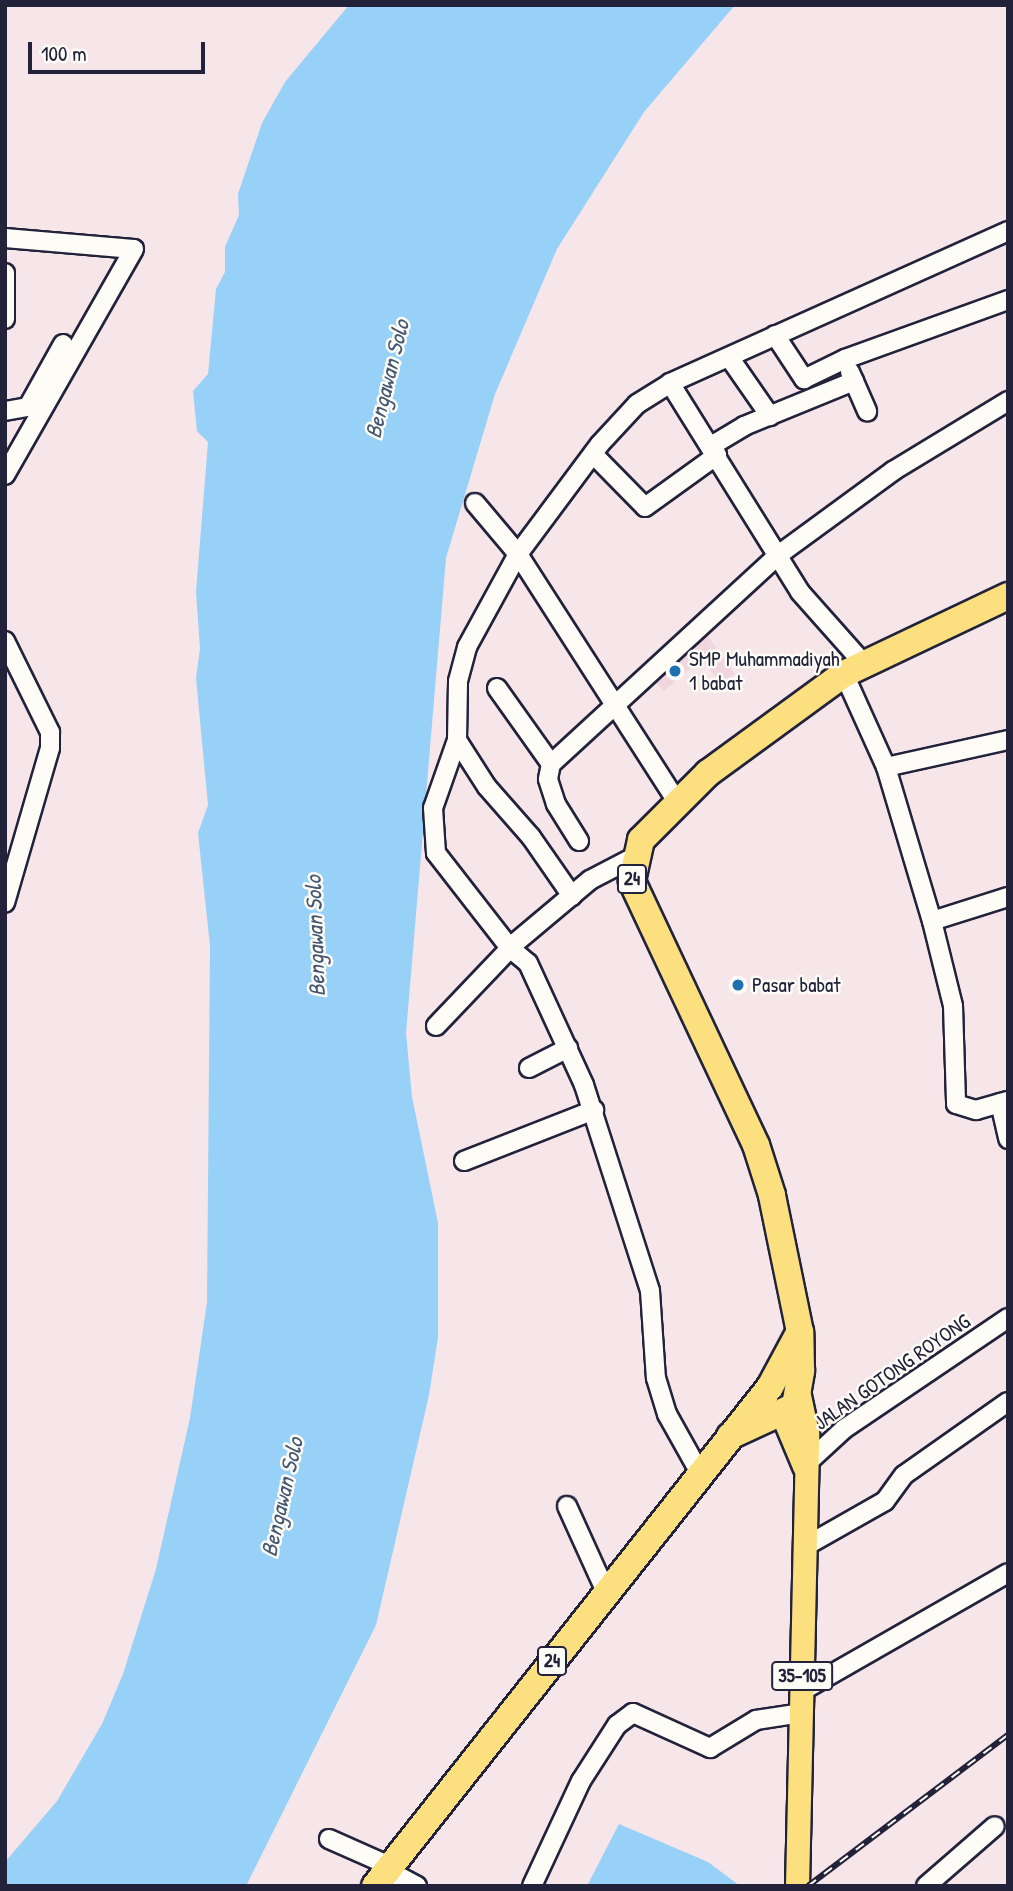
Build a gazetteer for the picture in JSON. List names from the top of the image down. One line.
{"streets":{"highway":["24"],"main road":["35-105"],"street":["JALAN GOTONG ROYONG"]},"crossings":[["24","35-105"],["JALAN GOTONG ROYONG","35-105"]],"water":["Bengawan Solo"],"places":["SMP Muhammadiyah 1 babat","Pasar babat"],"scale_bar":"100 m"}
